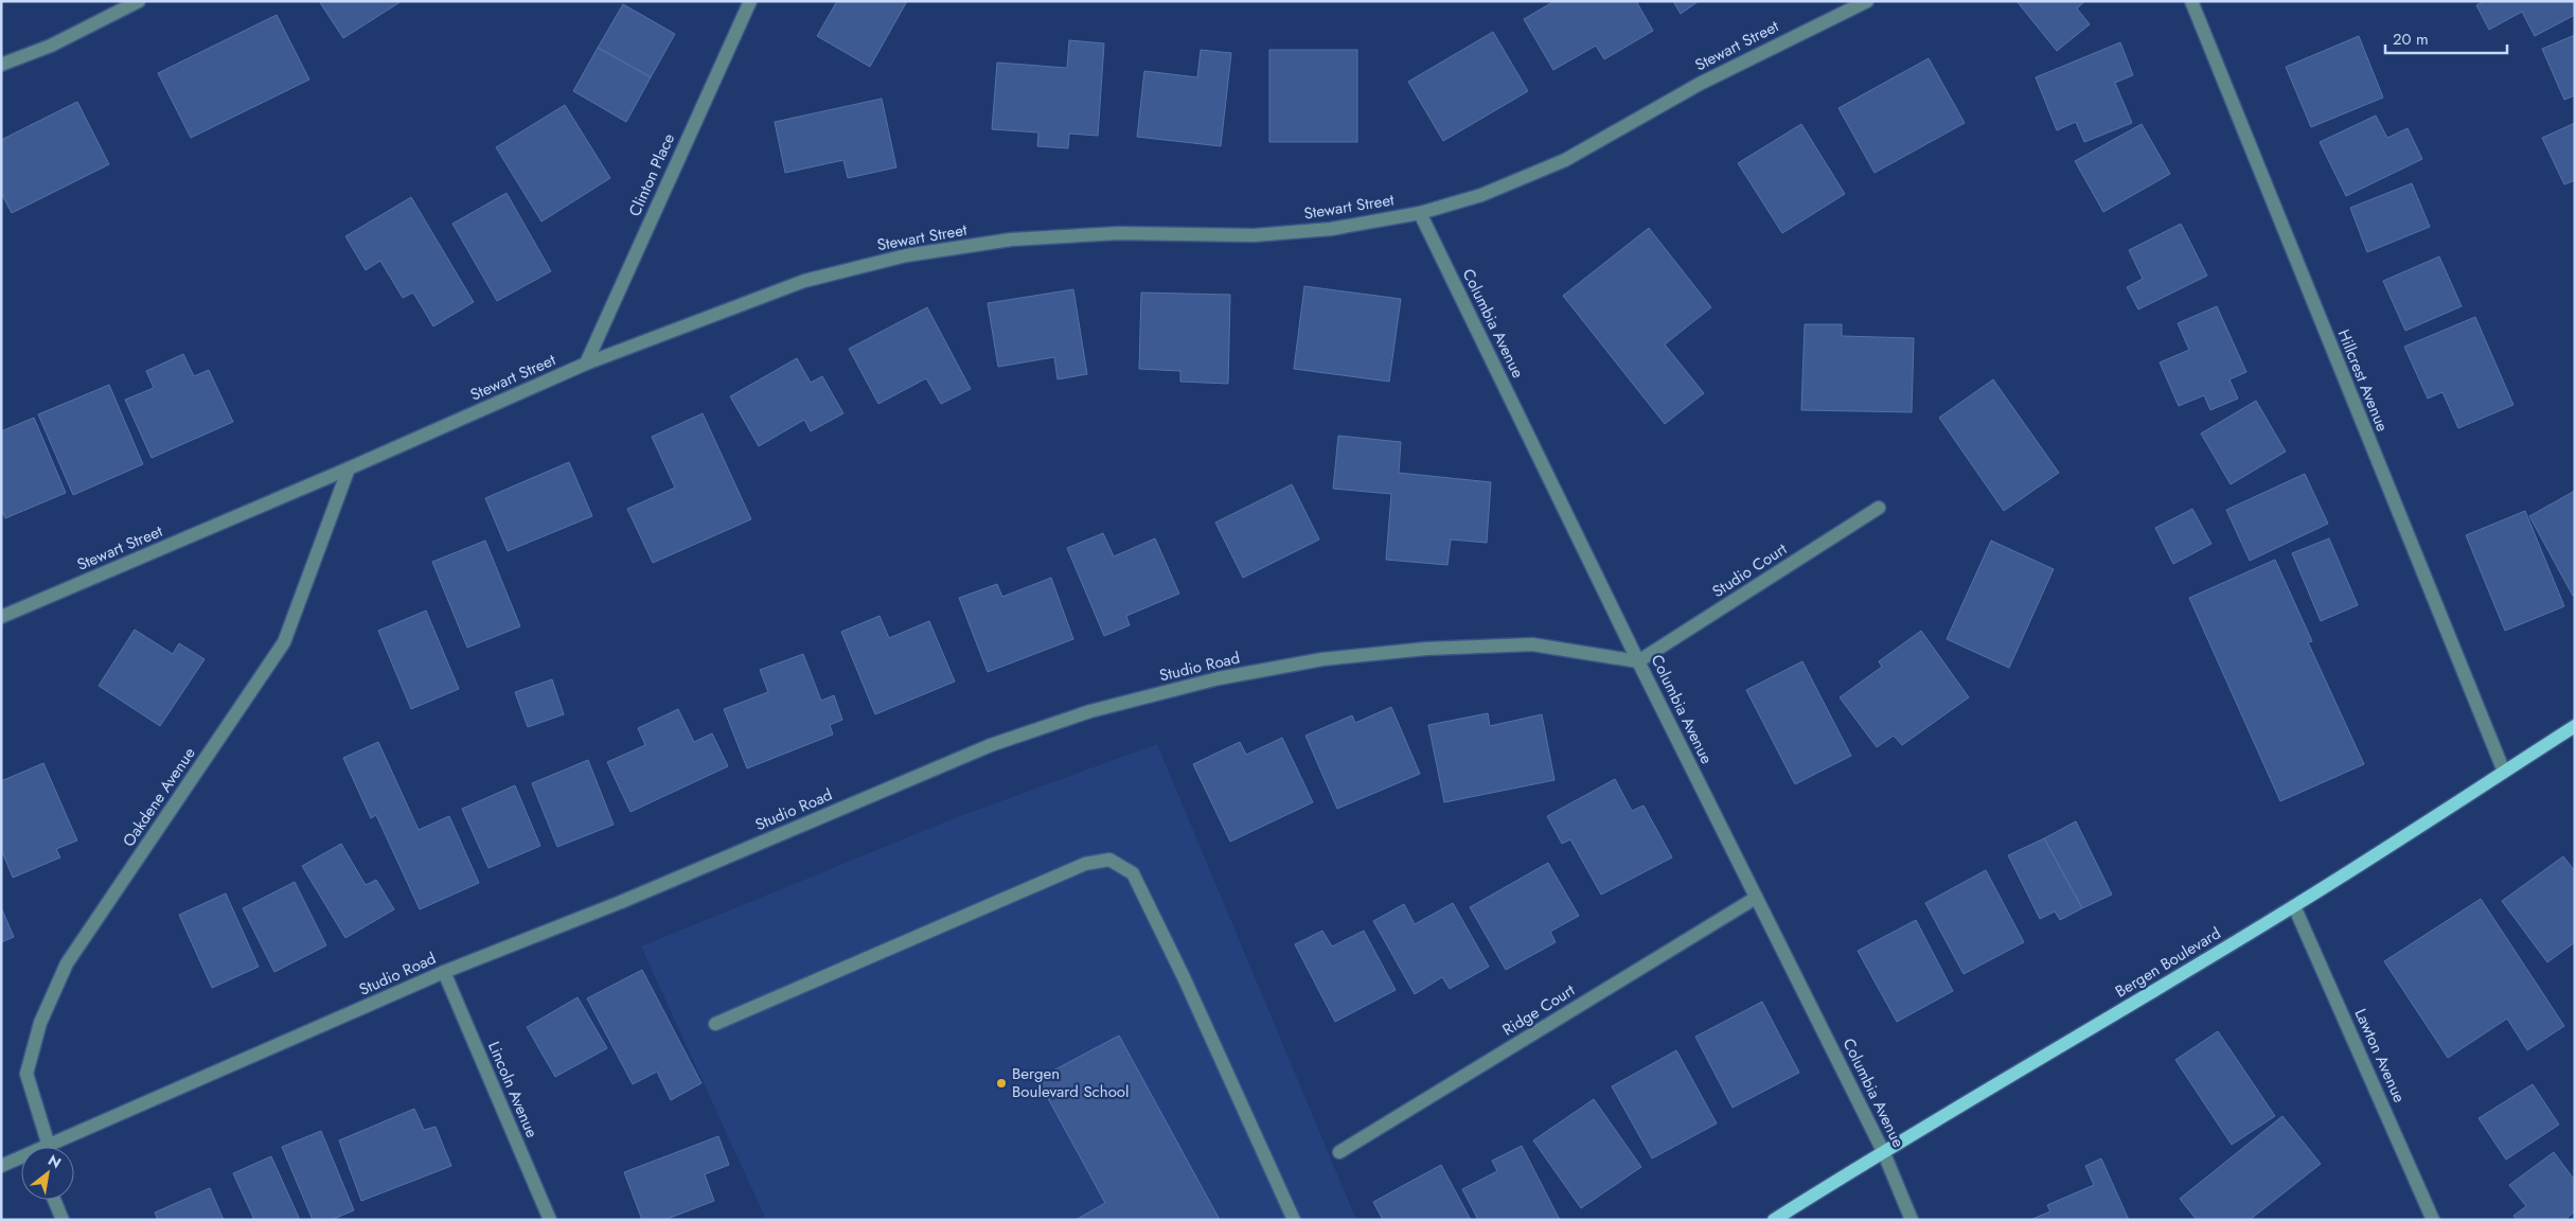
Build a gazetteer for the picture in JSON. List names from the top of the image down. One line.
{"streets":{"main road":["Bergen Boulevard"],"street":["Stewart Street","Clinton Place","Columbia Avenue","Hillcrest Avenue","Studio Court","Studio Road","Oakdene Avenue","Ridge Court","Lawton Avenue","Lincoln Avenue"]},"crossings":[["Stewart Street","Clinton Place"],["Stewart Street","Columbia Avenue"],["Stewart Street","Oakdene Avenue"],["Columbia Avenue","Studio Court"],["Columbia Avenue","Studio Road"],["Columbia Avenue","Bergen Boulevard"],["Columbia Avenue","Ridge Court"],["Hillcrest Avenue","Bergen Boulevard"],["Studio Court","Studio Road"],["Studio Road","Oakdene Avenue"],["Studio Road","Lincoln Avenue"],["Bergen Boulevard","Lawton Avenue"]],"places":["Bergen Boulevard School"],"scale_bar":"20 m","north":"top right"}
